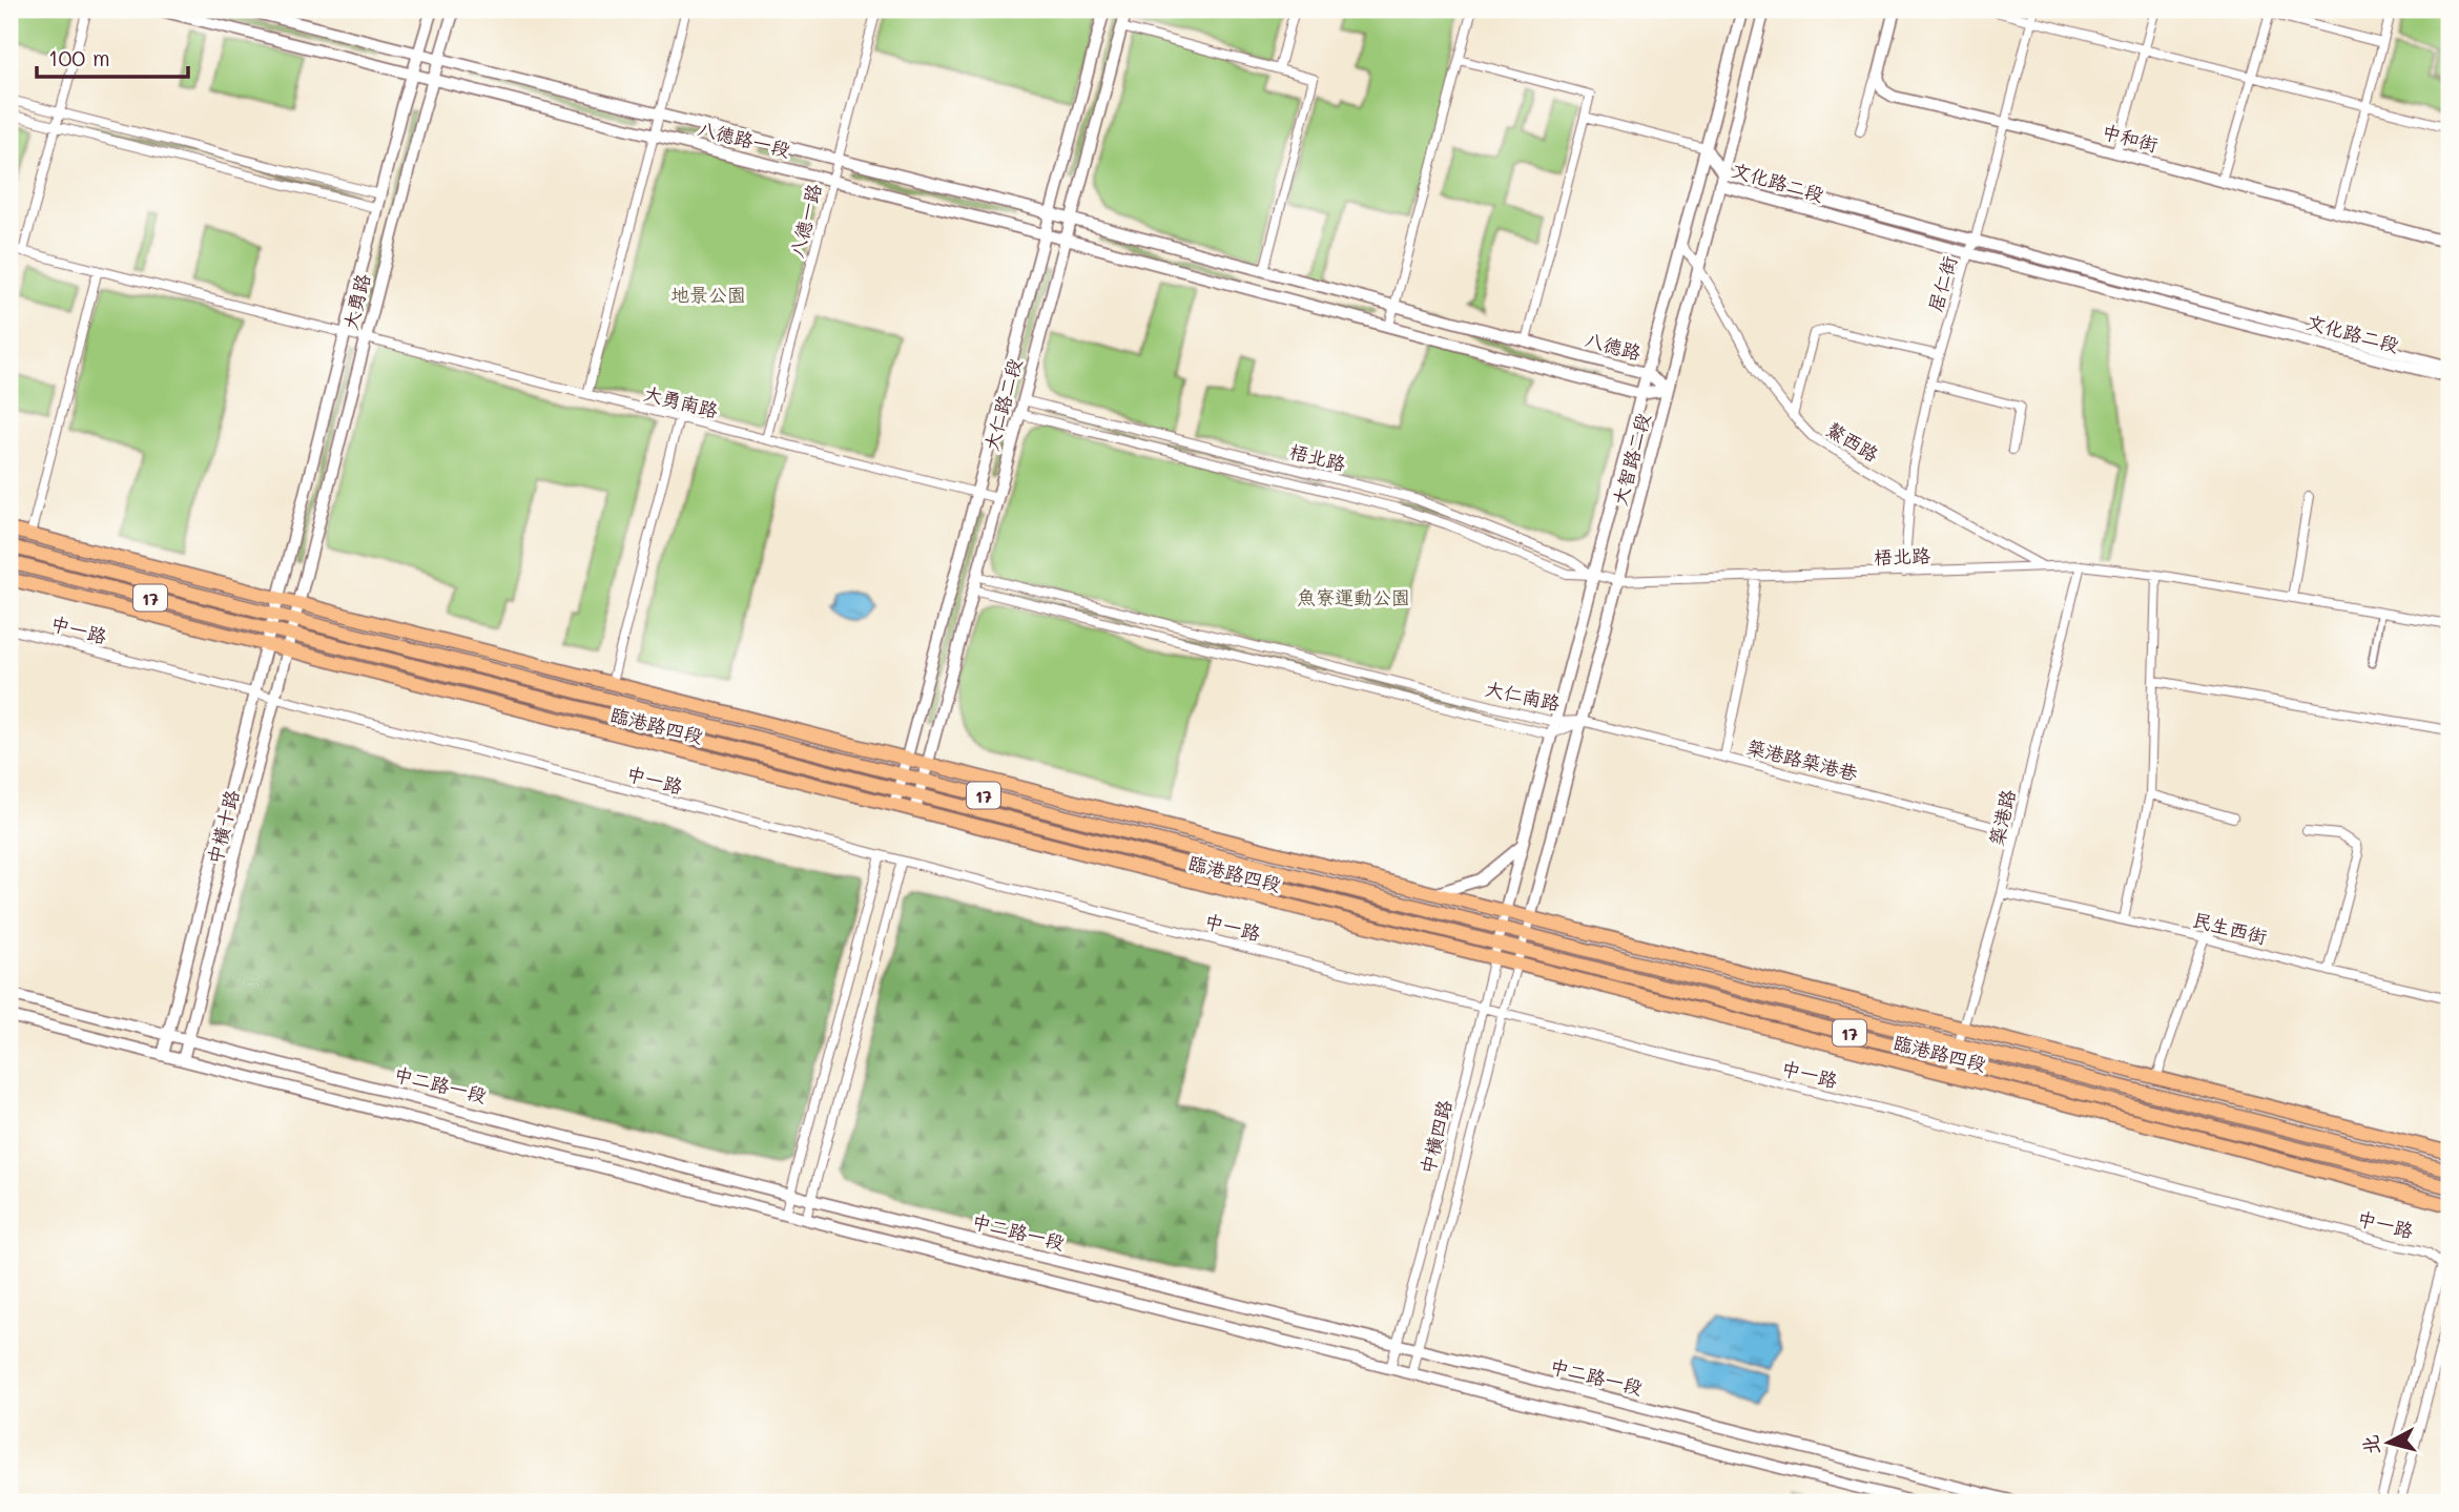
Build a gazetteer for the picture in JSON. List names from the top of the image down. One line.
{"streets":{"main road":["17","臨港路四段"],"street":["中和街","八德路一段","文化路二段","八德一路","居仁街","大勇路","八德路","大勇南路","大仁路二段","鰲西路","梧北路","大智路二段","中一路","大仁南路","築港路築港巷","築港路","中橫十路","民生西街","中二路一段","中橫四路"]},"crossings":[["中和街","居仁街"],["八德路一段","八德一路"],["八德路一段","大勇路"],["八德路一段","八德路"],["八德路一段","大仁路二段"],["文化路二段","居仁街"],["文化路二段","大智路二段"],["八德一路","大勇南路"],["居仁街","鰲西路"],["居仁街","梧北路"],["大勇路","大勇南路"],["大勇路","臨港路四段"],["大勇路","中橫十路"],["八德路","大仁路二段"],["八德路","大智路二段"],["大勇南路","大仁路二段"],["大仁路二段","梧北路"],["大仁路二段","大仁南路"],["大仁路二段","臨港路四段"],["鰲西路","梧北路"],["鰲西路","大智路二段"],["梧北路","大智路二段"],["梧北路","築港路"],["大智路二段","大仁南路"],["大智路二段","臨港路四段"],["大智路二段","築港路築港巷"],["大智路二段","中橫四路"],["中一路","中橫十路"],["中一路","中橫四路"],["大仁南路","築港路築港巷"],["臨港路四段","築港路"],["臨港路四段","中橫十路"],["臨港路四段","中橫四路"],["築港路築港巷","築港路"],["築港路","民生西街"],["中橫十路","中二路一段"],["中二路一段","中橫四路"]],"parks":["地景公園","魚寮運動公園"],"scale_bar":"100 m","north":"left"}
